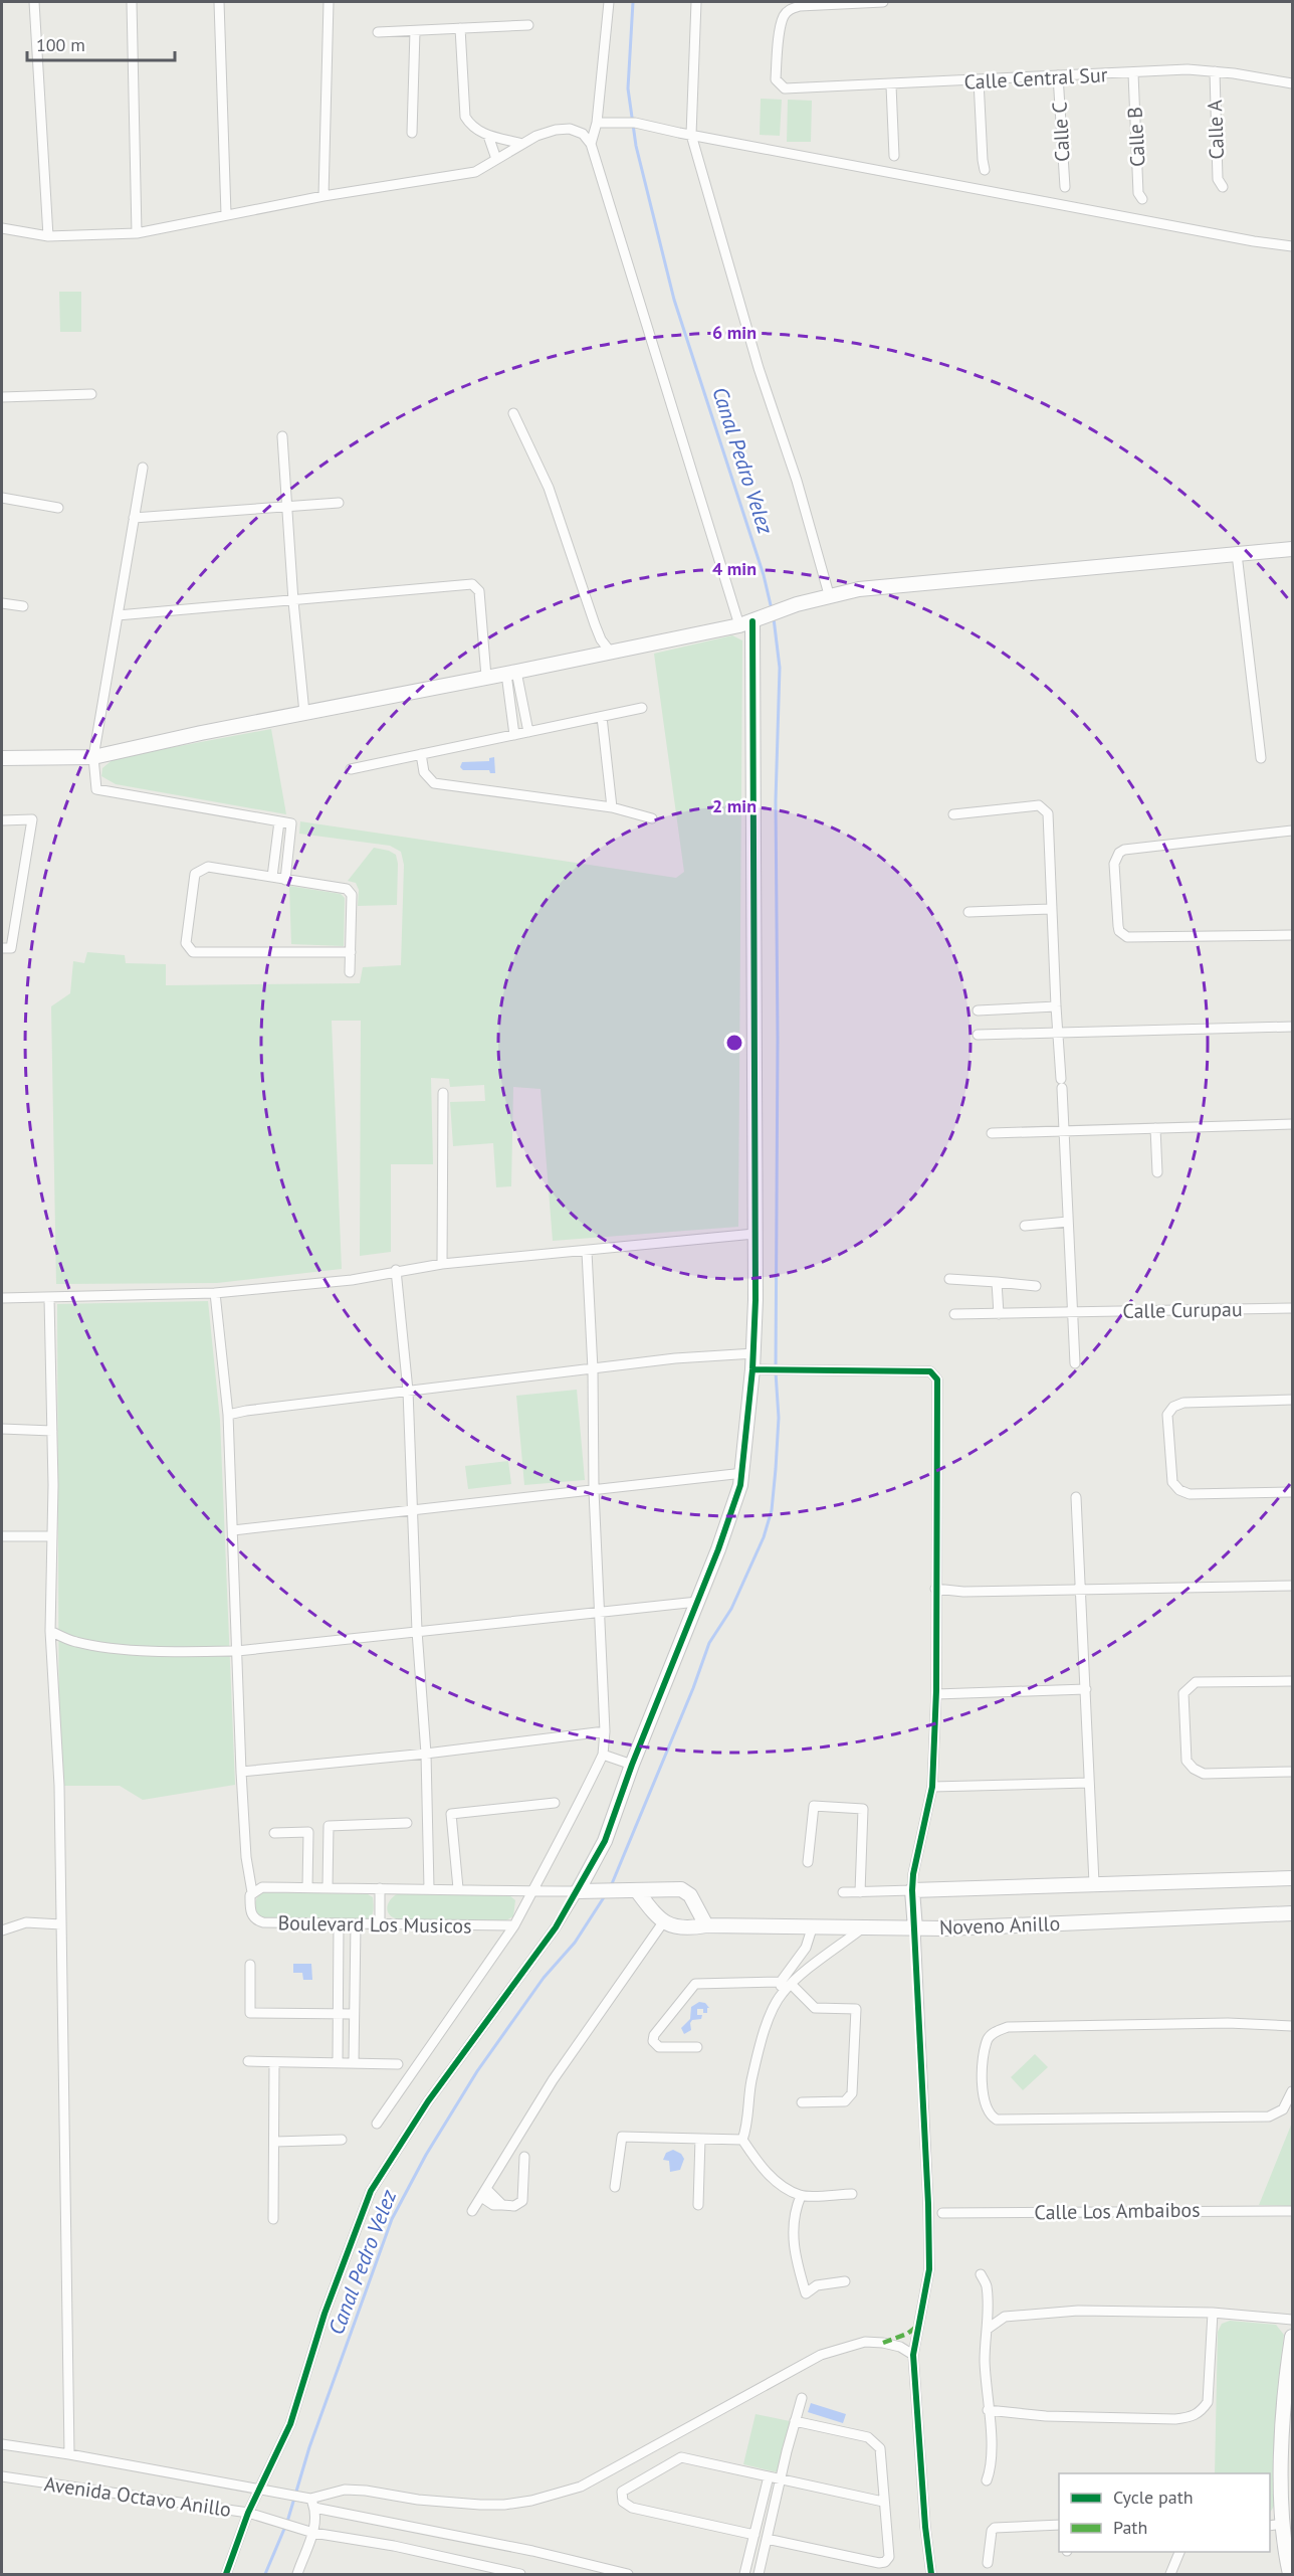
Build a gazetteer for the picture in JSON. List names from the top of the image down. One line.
{"streets":{"street":["Calle Central Sur","Calle A","Calle C","Calle B","Calle Curupau","Boulevard Los Musicos","Noveno Anillo","Calle Los Ambaibos","Avenida Octavo Anillo"]},"crossings":[["Calle Central Sur","Calle A"],["Calle Central Sur","Calle C"],["Calle Central Sur","Calle B"]],"water":["Canal Pedro Velez"],"legend":["Cycle path","Path"],"scale_bar":"100 m","rings":["6 min","4 min","2 min"]}
